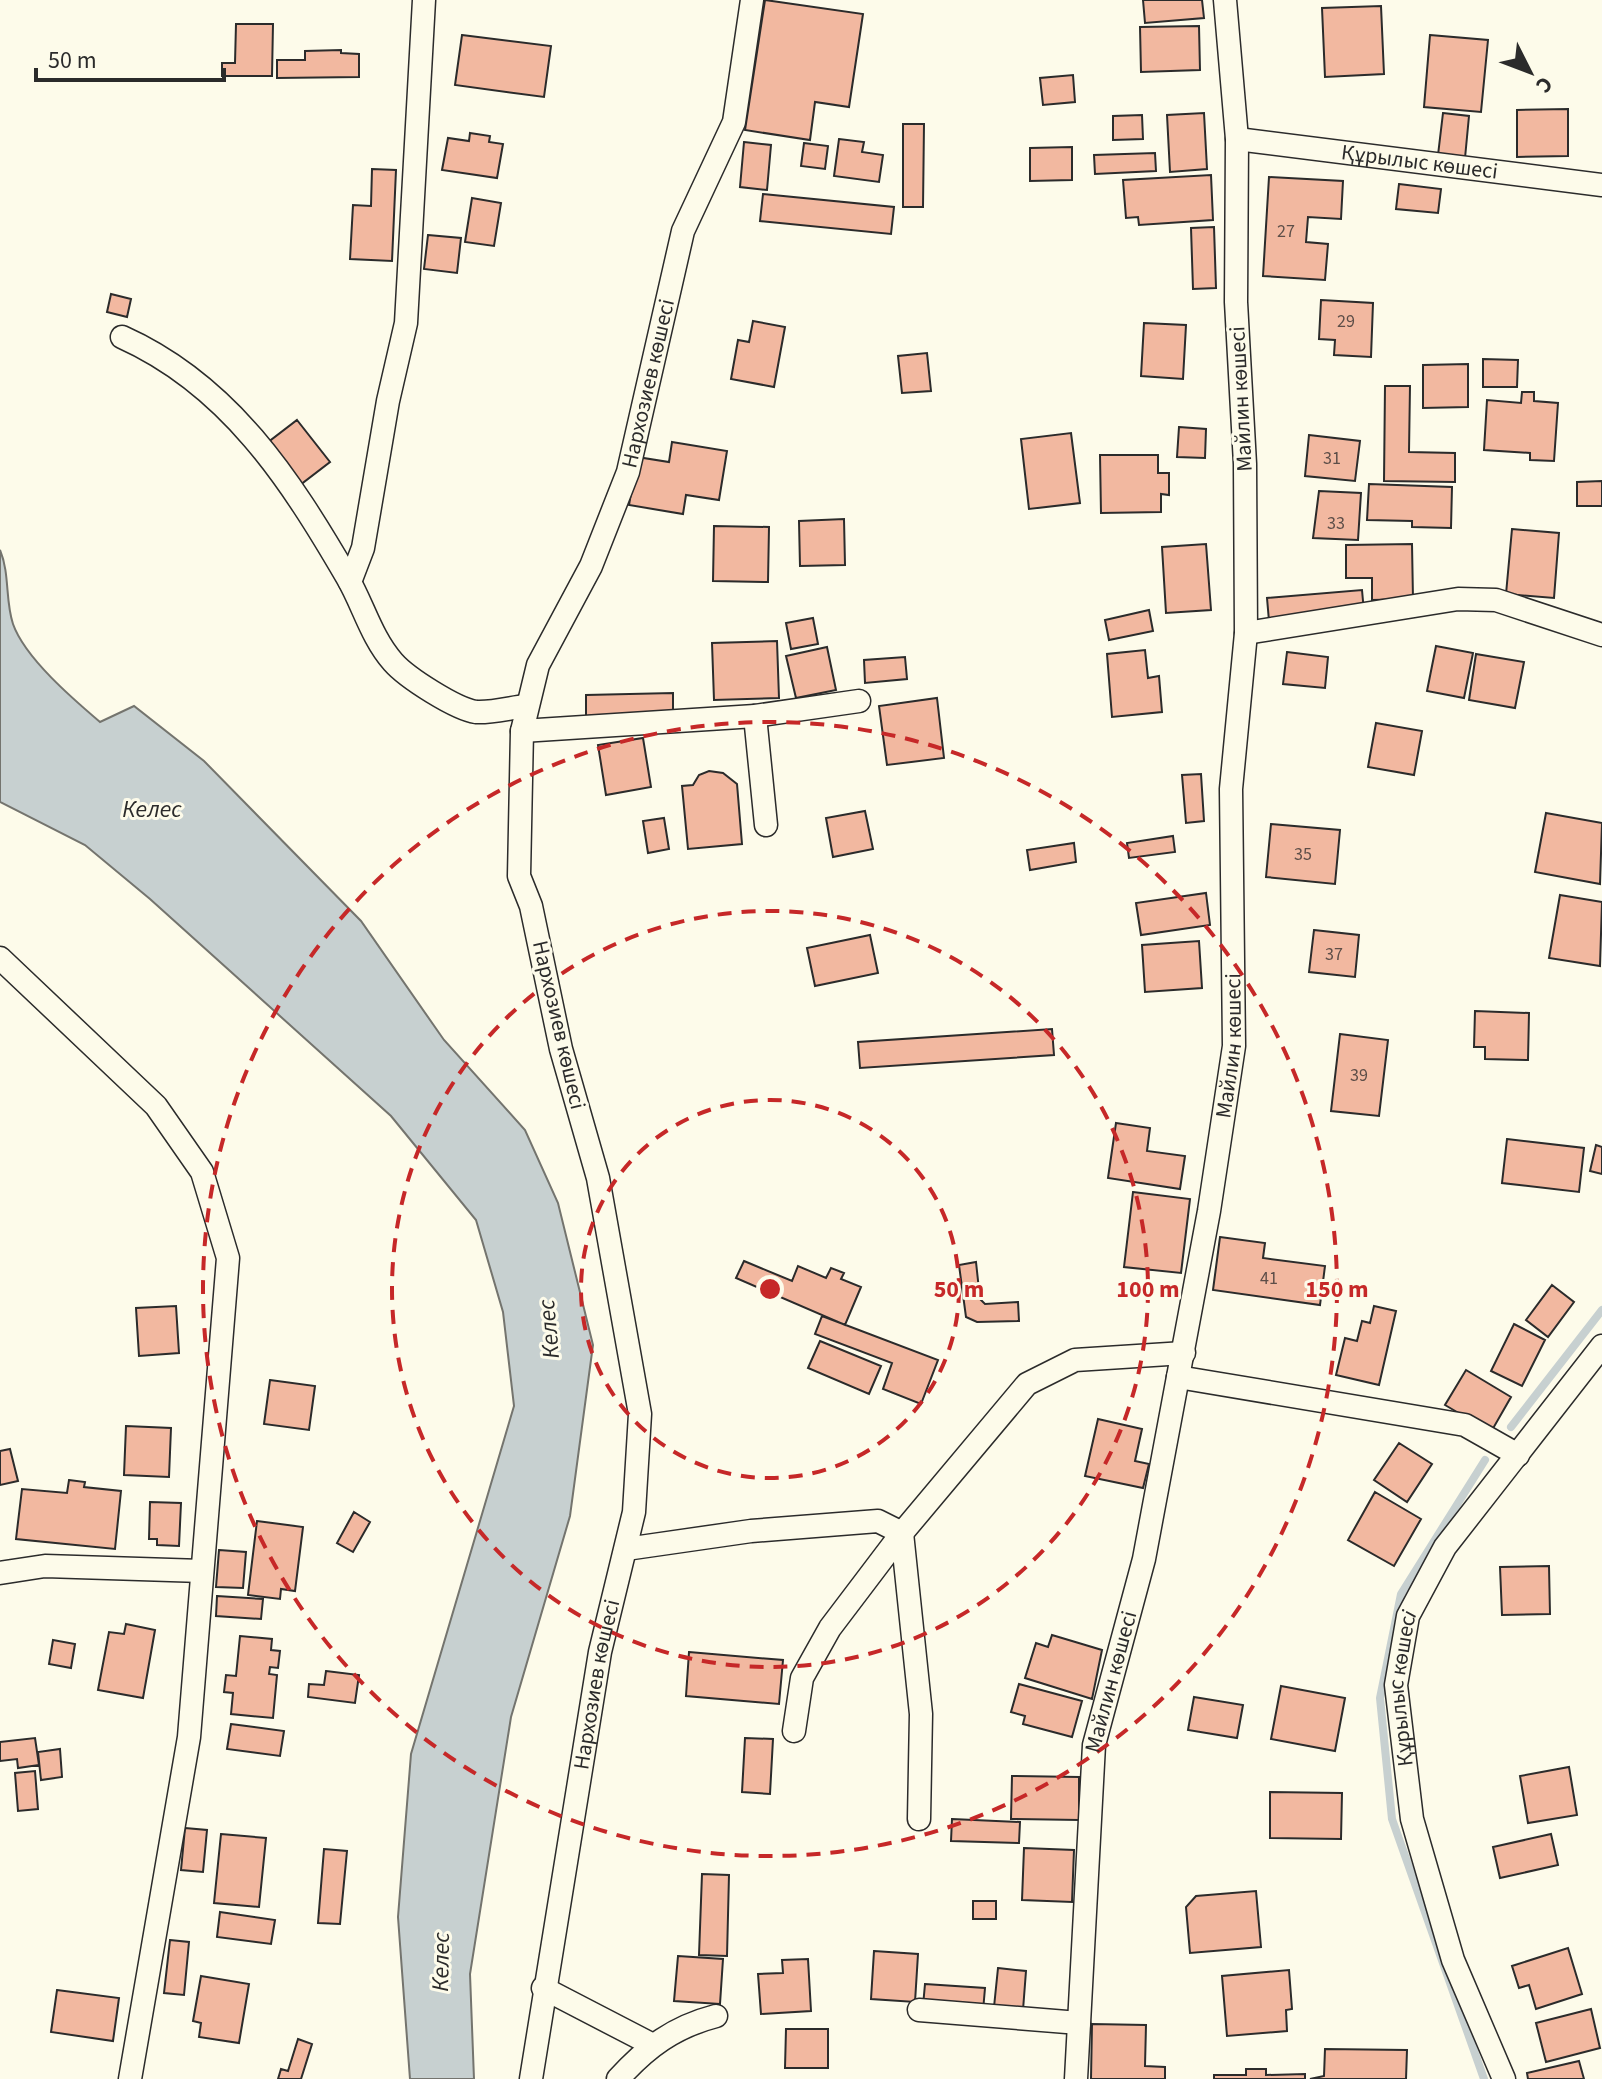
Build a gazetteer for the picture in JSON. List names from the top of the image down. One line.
{"streets":{"street":["Құрылыс көшесі","Нархозиев көшесі","Майлин көшесі"]},"crossings":[["Құрылыс көшесі","Майлин көшесі"]],"water":["Келес"],"house_numbers":["27","29","31","33","35","37","39","41"],"scale_bar":"50 m","north":"bottom right","rings":["50 m","100 m","150 m"]}
